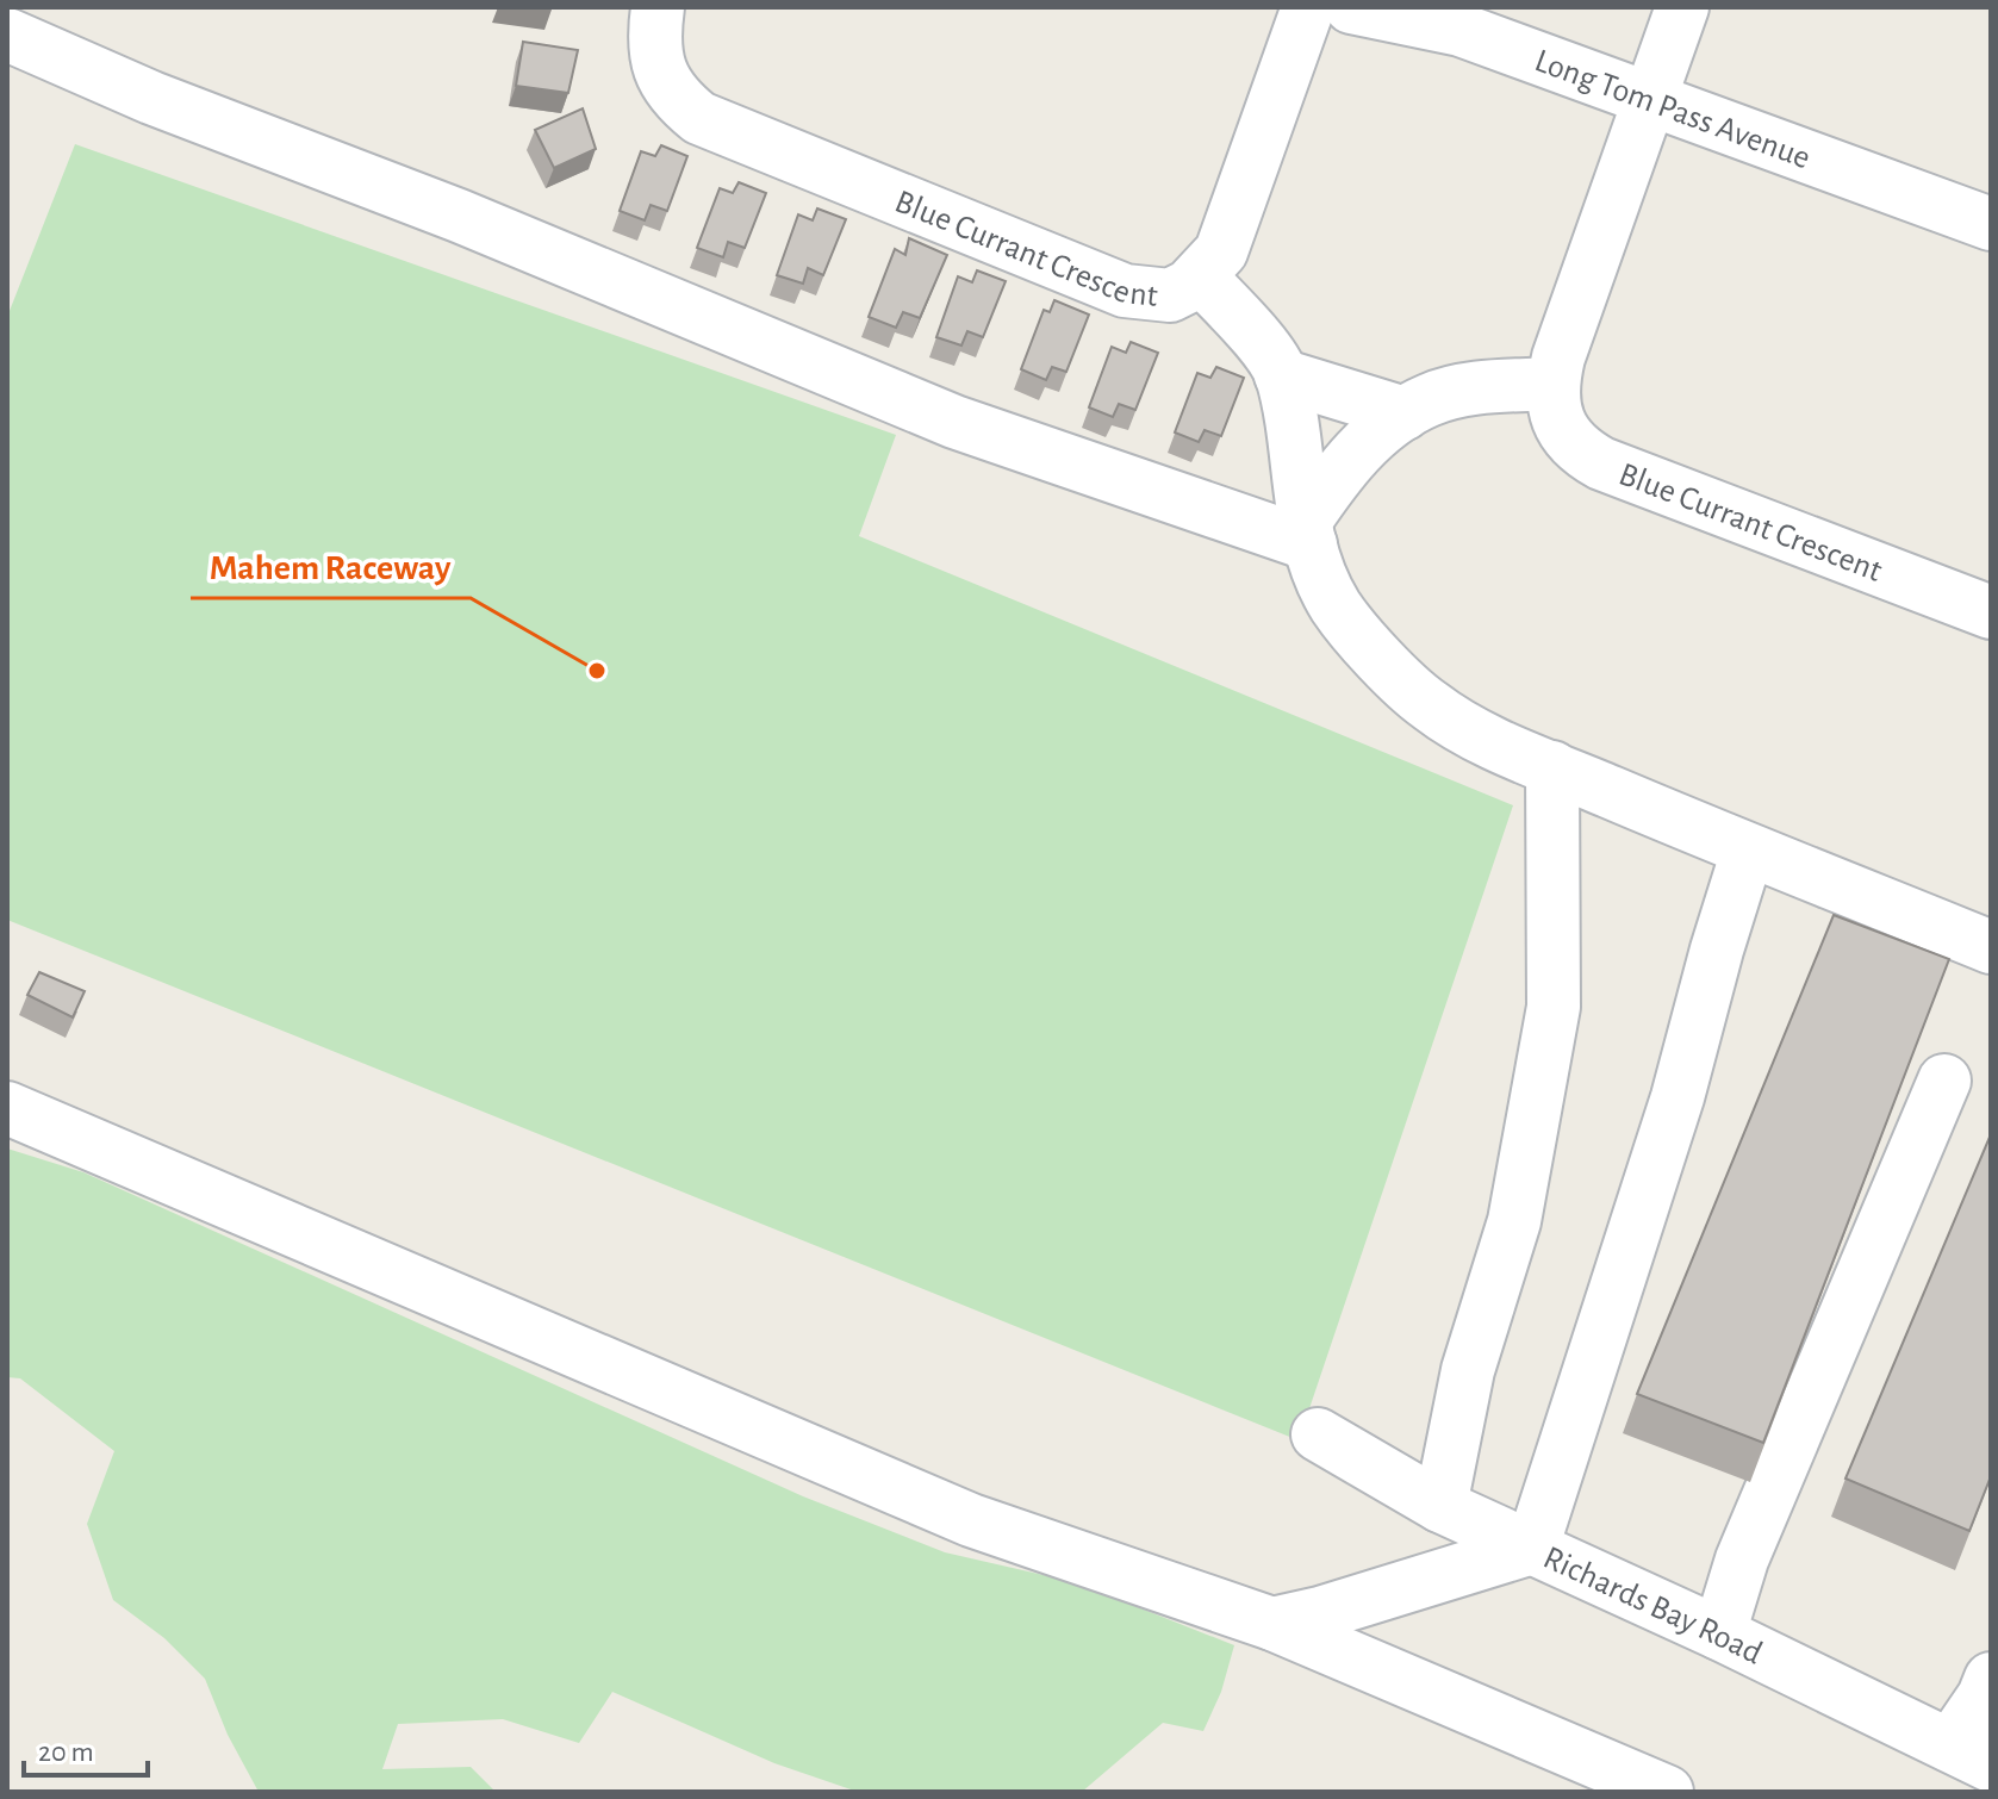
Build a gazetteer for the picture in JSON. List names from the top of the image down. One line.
{"streets":{"street":["Long Tom Pass Avenue","Blue Currant Crescent","Richards Bay Road"]},"crossings":[["Long Tom Pass Avenue","Blue Currant Crescent"]],"places":["Mahem Raceway"],"scale_bar":"20 m"}
